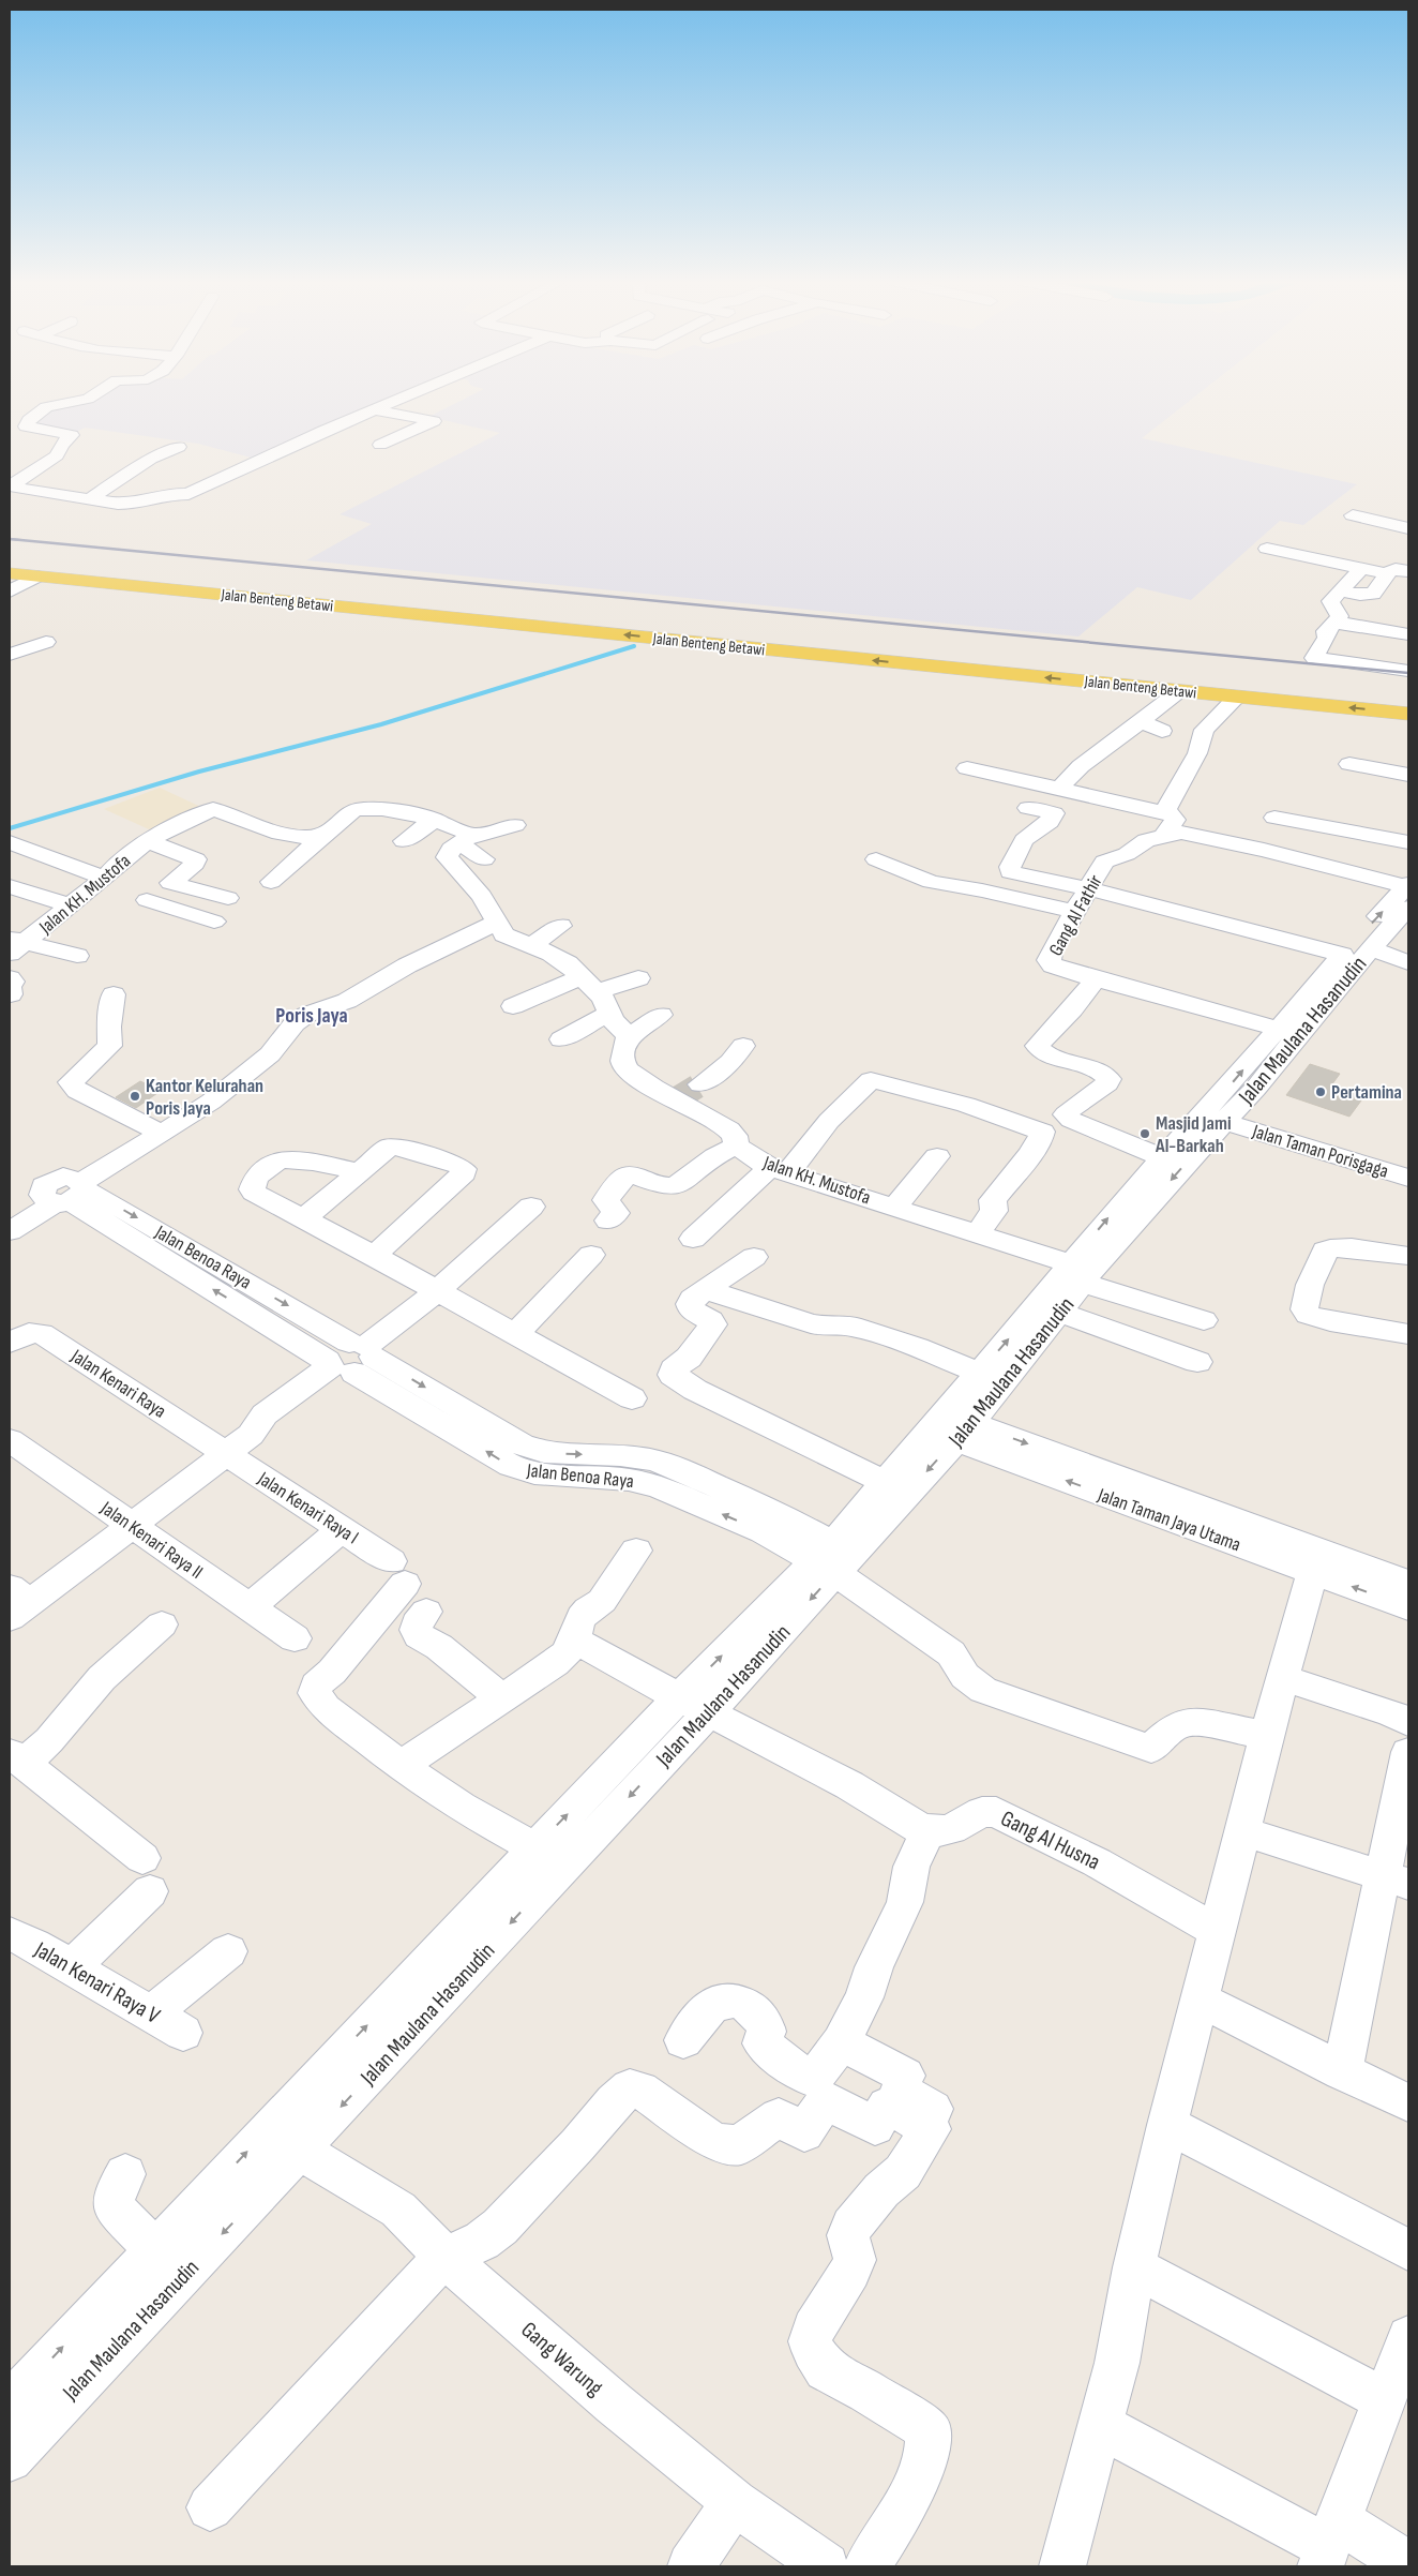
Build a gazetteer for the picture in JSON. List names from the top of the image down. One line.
{"streets":{"main road":["Jalan Benteng Betawi"],"street":["Jalan KH. Mustofa","Gang Al Fathir","Jalan Maulana Hasanudin","Jalan Taman Porisgaga","Jalan Benoa Raya","Jalan Kenari Raya","Jalan Kenari Raya I","Jalan Taman Jaya Utama","Jalan Kenari Raya II","Gang Al Husna","Jalan Kenari Raya V","Gang Warung"]},"crossings":[["Jalan KH. Mustofa","Jalan Maulana Hasanudin"],["Gang Al Fathir","Jalan Maulana Hasanudin"],["Jalan Maulana Hasanudin","Jalan Taman Porisgaga"],["Jalan Maulana Hasanudin","Jalan Benoa Raya"],["Jalan Maulana Hasanudin","Jalan Taman Jaya Utama"],["Jalan Maulana Hasanudin","Gang Warung"],["Jalan Kenari Raya","Jalan Kenari Raya I"]],"districts":["Poris Jaya"],"places":["Pertamina","Kantor Kelurahan Poris Jaya","Masjid Jami Al-Barkah"]}
